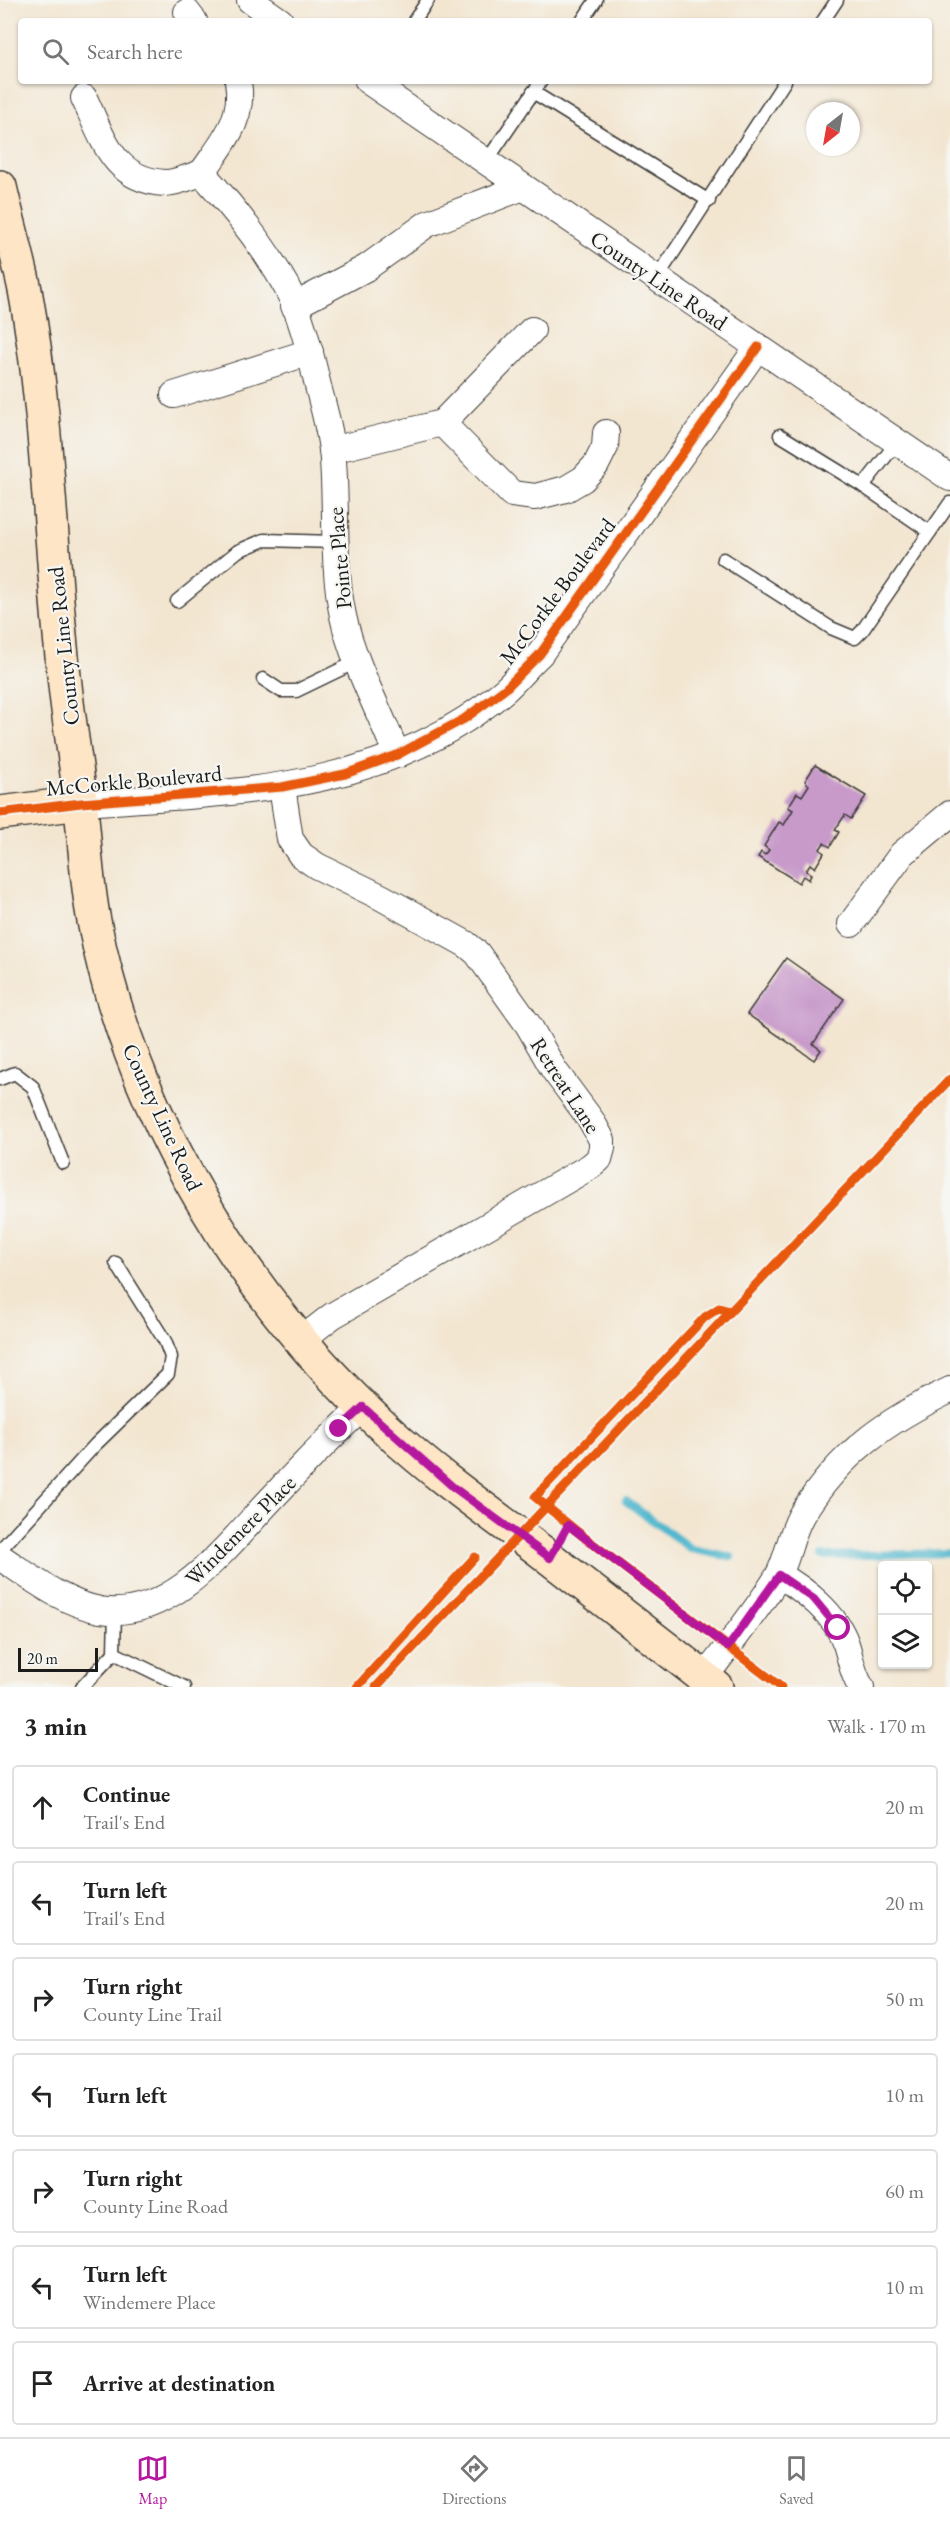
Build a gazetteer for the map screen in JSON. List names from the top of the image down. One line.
{"streets":{"main road":["County Line Road","McCorkle Boulevard"],"street":["Pointe Place","Retreat Lane","Windemere Place"]},"crossings":[["County Line Road","McCorkle Boulevard"],["County Line Road","Retreat Lane"],["County Line Road","Windemere Place"],["Pointe Place","McCorkle Boulevard"],["McCorkle Boulevard","Retreat Lane"]],"scale_bar":"20 m","north":"bottom left","page":{"search":"Search here","scale":"20 m","heading":["3 min","Walk · 170 m"],"list":[["Continue","Trail's End","20 m"],["Turn left","Trail's End","20 m"],["Turn right","County Line Trail","50 m"],["Turn left","10 m"],["Turn right","County Line Road","60 m"],["Turn left","Windemere Place","10 m"],"Arrive at destination"],"nav":["Map","Directions","Saved"]}}
